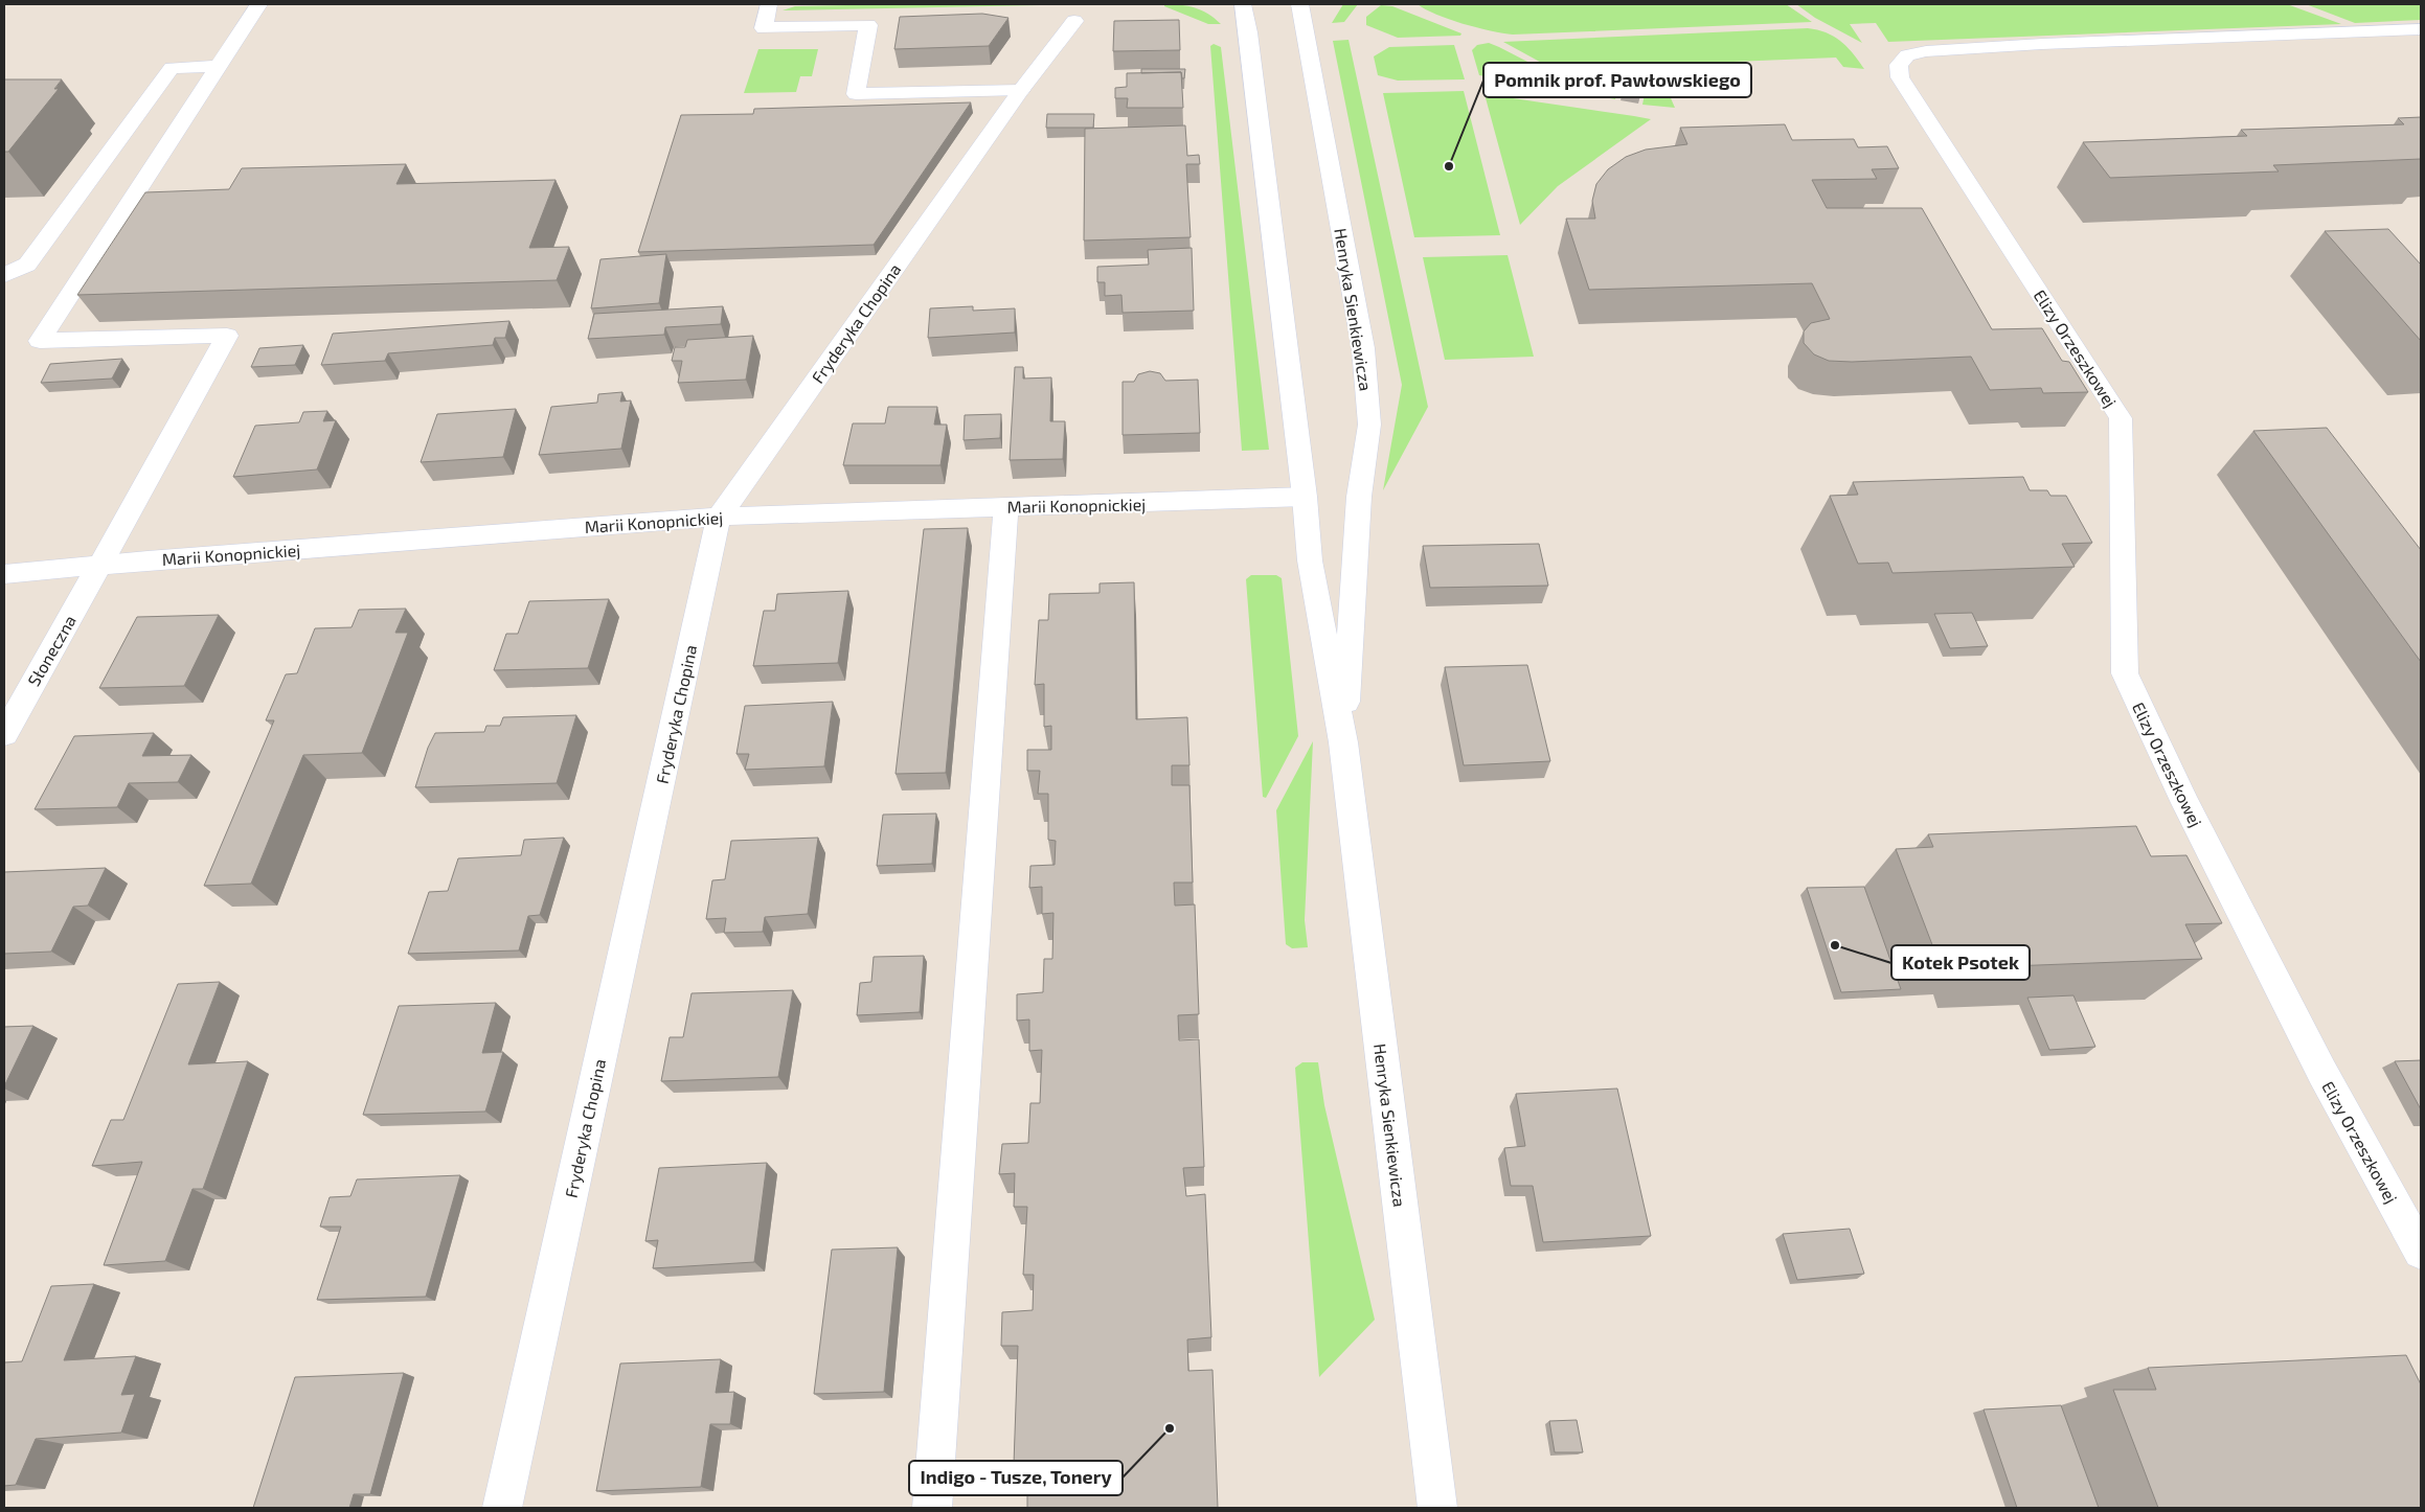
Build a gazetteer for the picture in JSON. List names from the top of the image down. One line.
{"streets":{"street":["Henryka Sienkiewicza","Fryderyka Chopina","Elizy Orzeszkowej","Marii Konopnickiej","Słoneczna"]},"crossings":[["Henryka Sienkiewicza","Marii Konopnickiej"],["Fryderyka Chopina","Marii Konopnickiej"],["Marii Konopnickiej","Słoneczna"]],"places":["Pomnik prof. Pawłowskiego","Kotek Psotek","Indigo - Tusze, Tonery"]}
